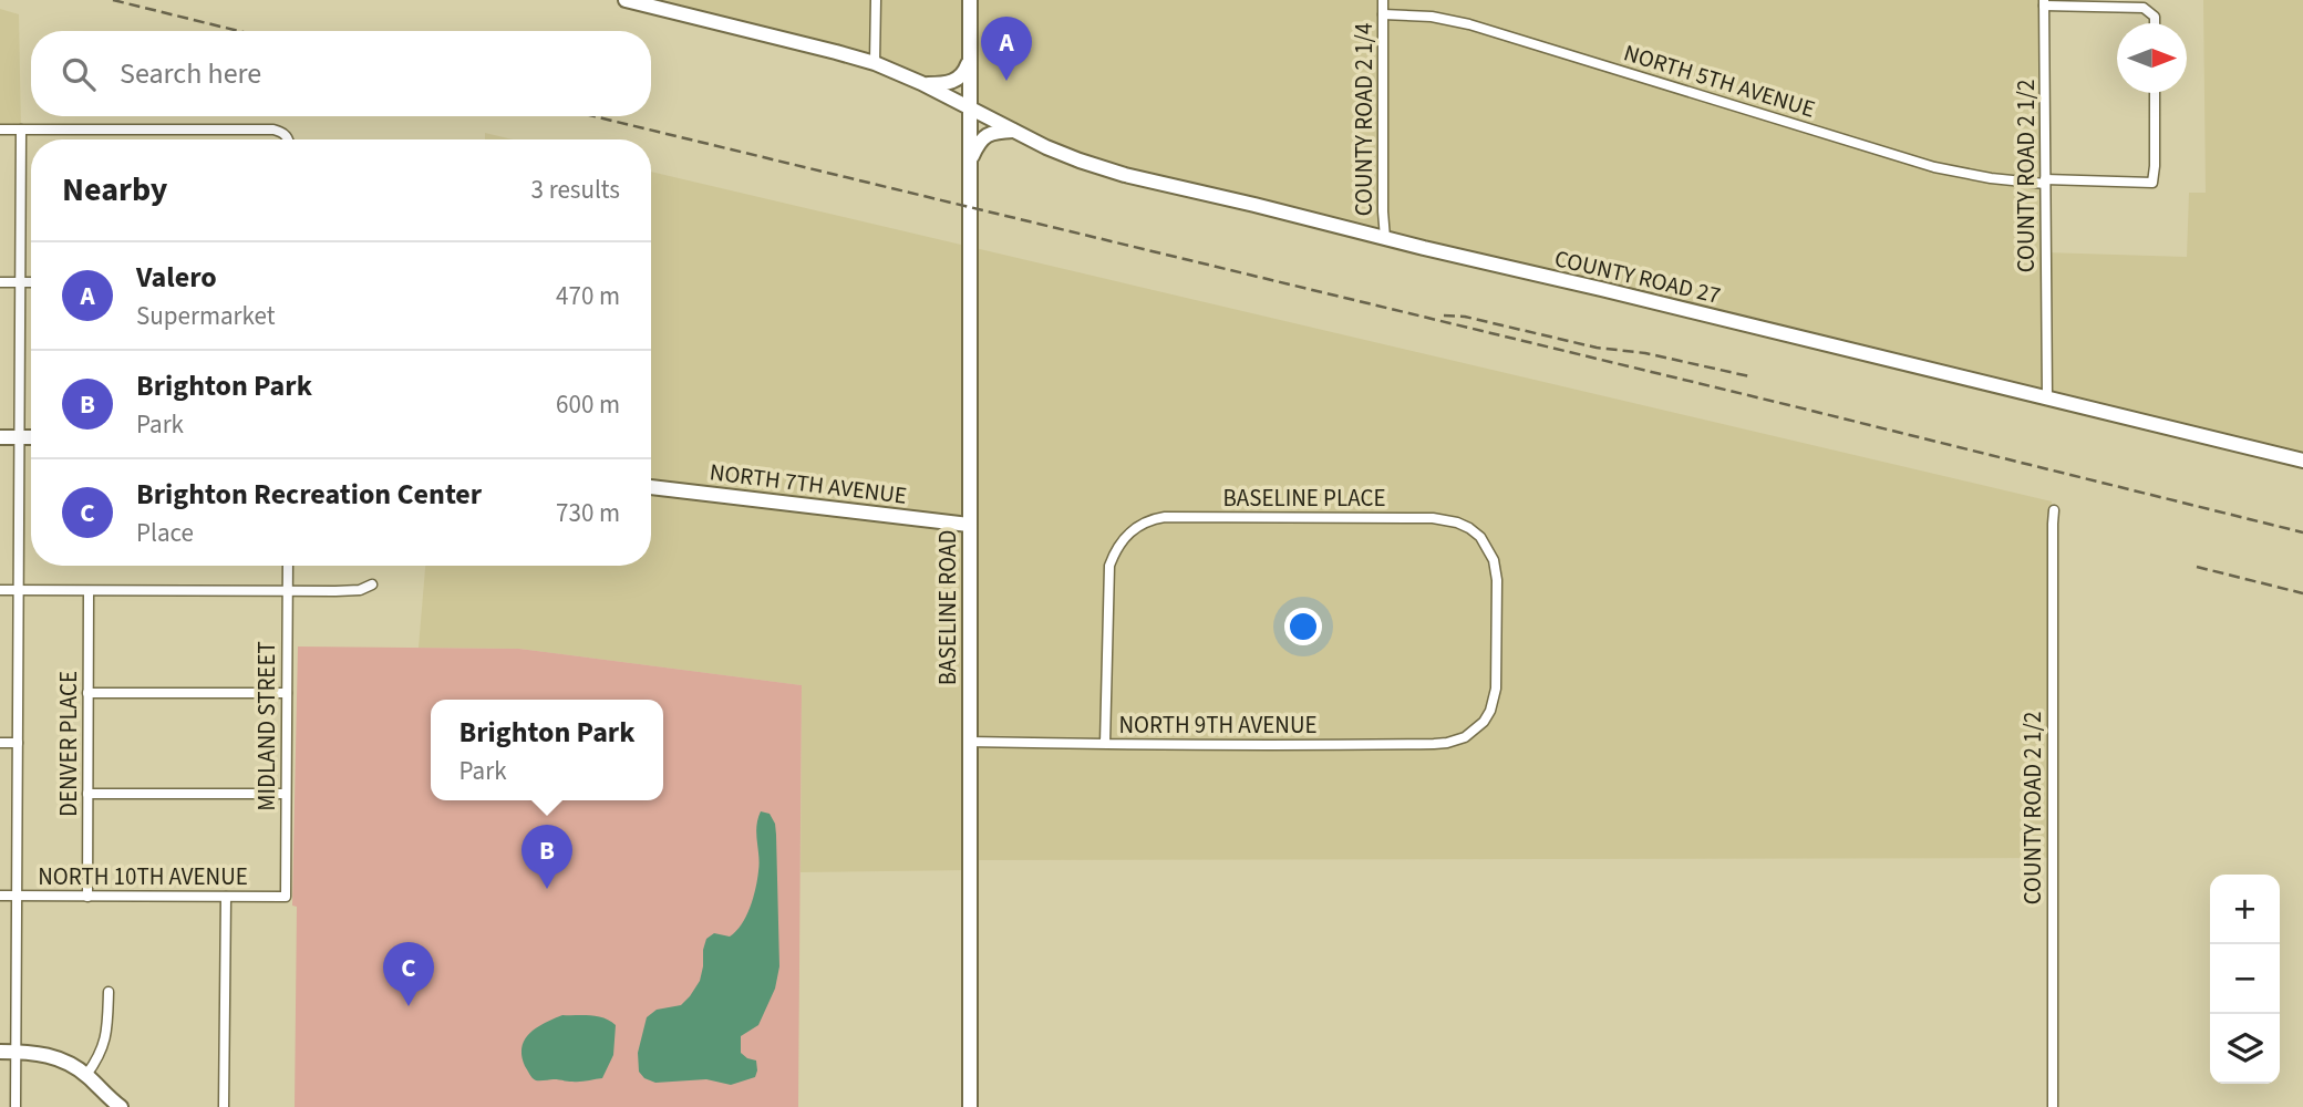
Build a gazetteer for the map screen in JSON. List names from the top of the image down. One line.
{"streets":{"street":["NORTH 5TH AVENUE","COUNTY ROAD 2 1/4","COUNTY ROAD 2 1/2","COUNTY ROAD 27","NORTH 7TH AVENUE","BASELINE PLACE","BASELINE ROAD","NORTH 9TH AVENUE","MIDLAND STREET","DENVER PLACE","NORTH 10TH AVENUE"]},"crossings":[["NORTH 5TH AVENUE","COUNTY ROAD 2 1/4"],["NORTH 5TH AVENUE","COUNTY ROAD 2 1/2"],["COUNTY ROAD 2 1/4","COUNTY ROAD 27"],["COUNTY ROAD 2 1/2","COUNTY ROAD 27"],["COUNTY ROAD 27","BASELINE ROAD"],["NORTH 7TH AVENUE","BASELINE ROAD"],["BASELINE PLACE","NORTH 9TH AVENUE"],["BASELINE ROAD","NORTH 9TH AVENUE"],["MIDLAND STREET","NORTH 10TH AVENUE"],["DENVER PLACE","NORTH 10TH AVENUE"]],"north":"right","page":{"pins":["A","B","C"],"search":"Search here","heading":["Nearby","3 results"],"list":[{"mark":"A","name":"Valero","note":"Supermarket","value":"470 m"},{"mark":"B","name":"Brighton Park","note":"Park","value":"600 m"},{"mark":"C","name":"Brighton Recreation Center","note":"Place","value":"730 m"}],"popup":["Brighton Park","Park"],"map_buttons":["+","−"]}}
